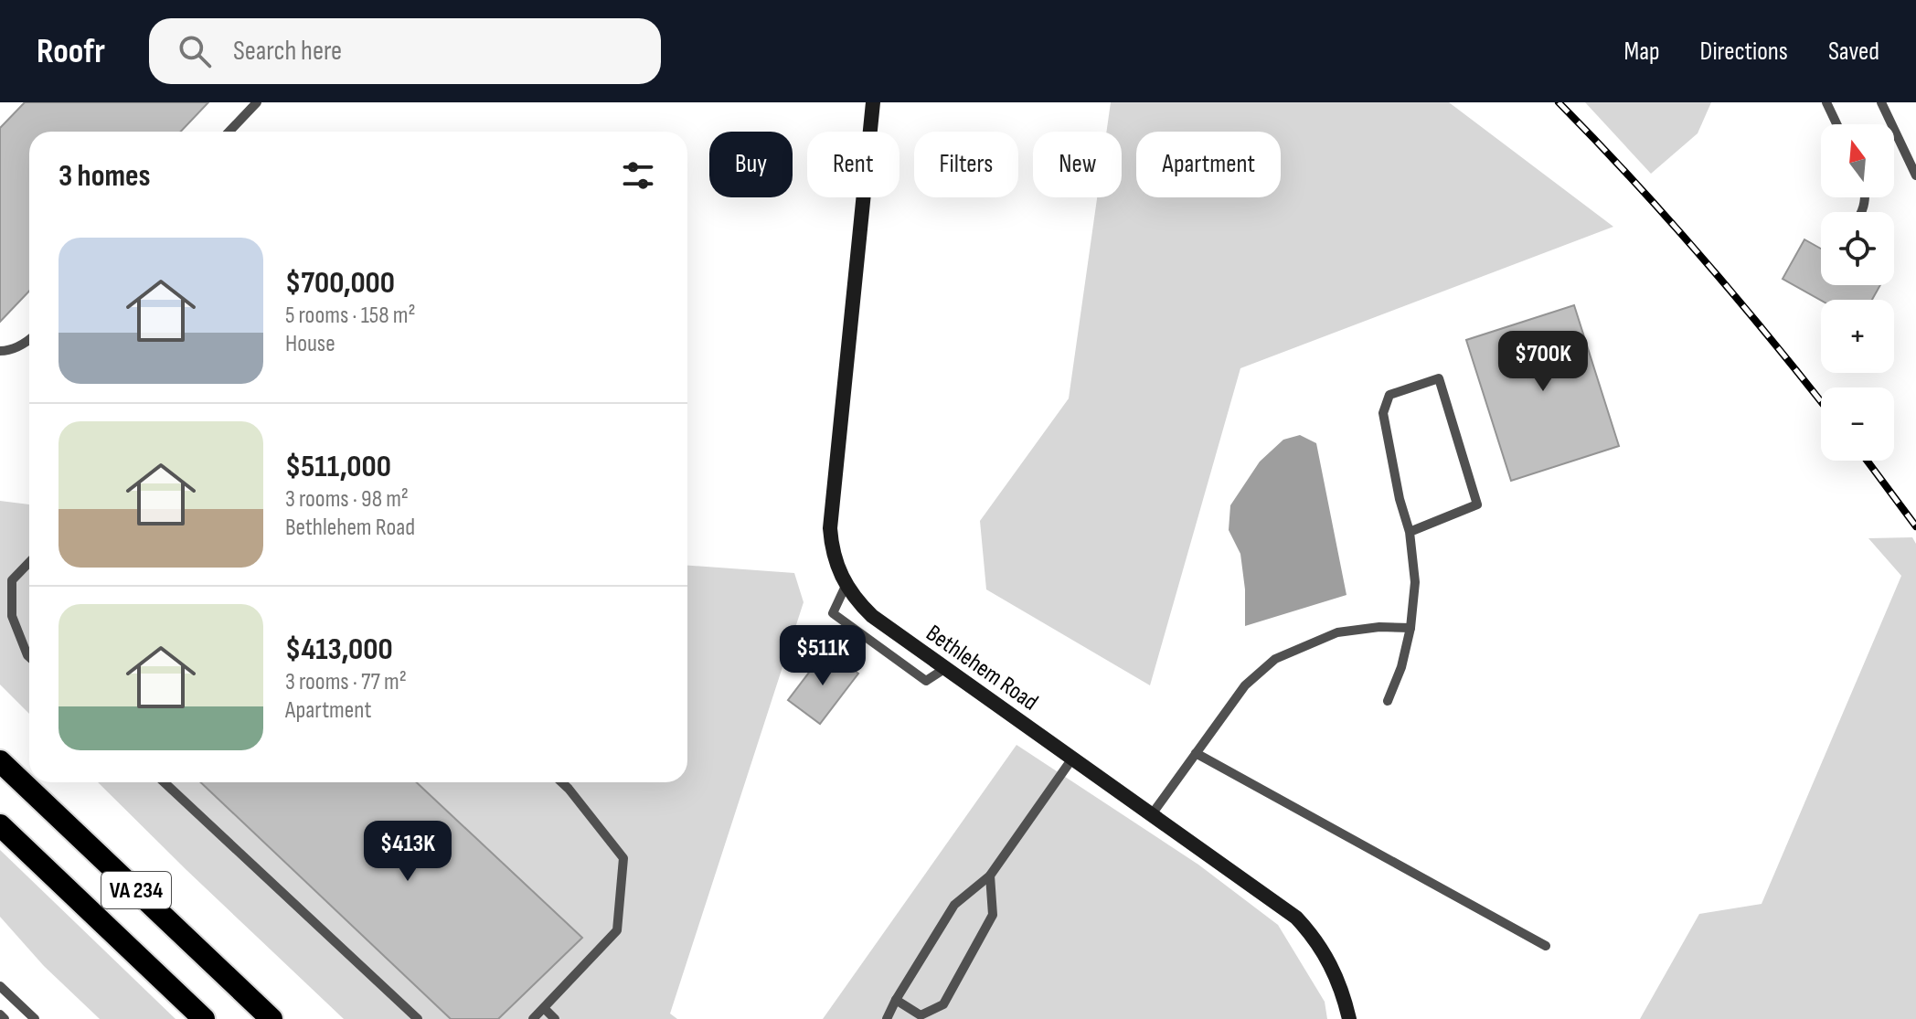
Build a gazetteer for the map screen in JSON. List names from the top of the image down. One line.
{"streets":{"highway":["VA 234"],"street":["Bethlehem Road"]},"north":"top","page":{"header":"Roofr","search":"Search here","nav":["Map","Directions","Saved"],"map_buttons":["+","−"],"chip":["Buy","Rent","Filters","New","Apartment"],"heading":"3 homes","list":[{"name":"$700,000","note":"5 rooms · 158 m² · House"},{"name":"$511,000","note":"3 rooms · 98 m² · Bethlehem Road"},{"name":"$413,000","note":"3 rooms · 77 m² · Apartment"}],"price":["$700K","$511K","$413K"]}}
